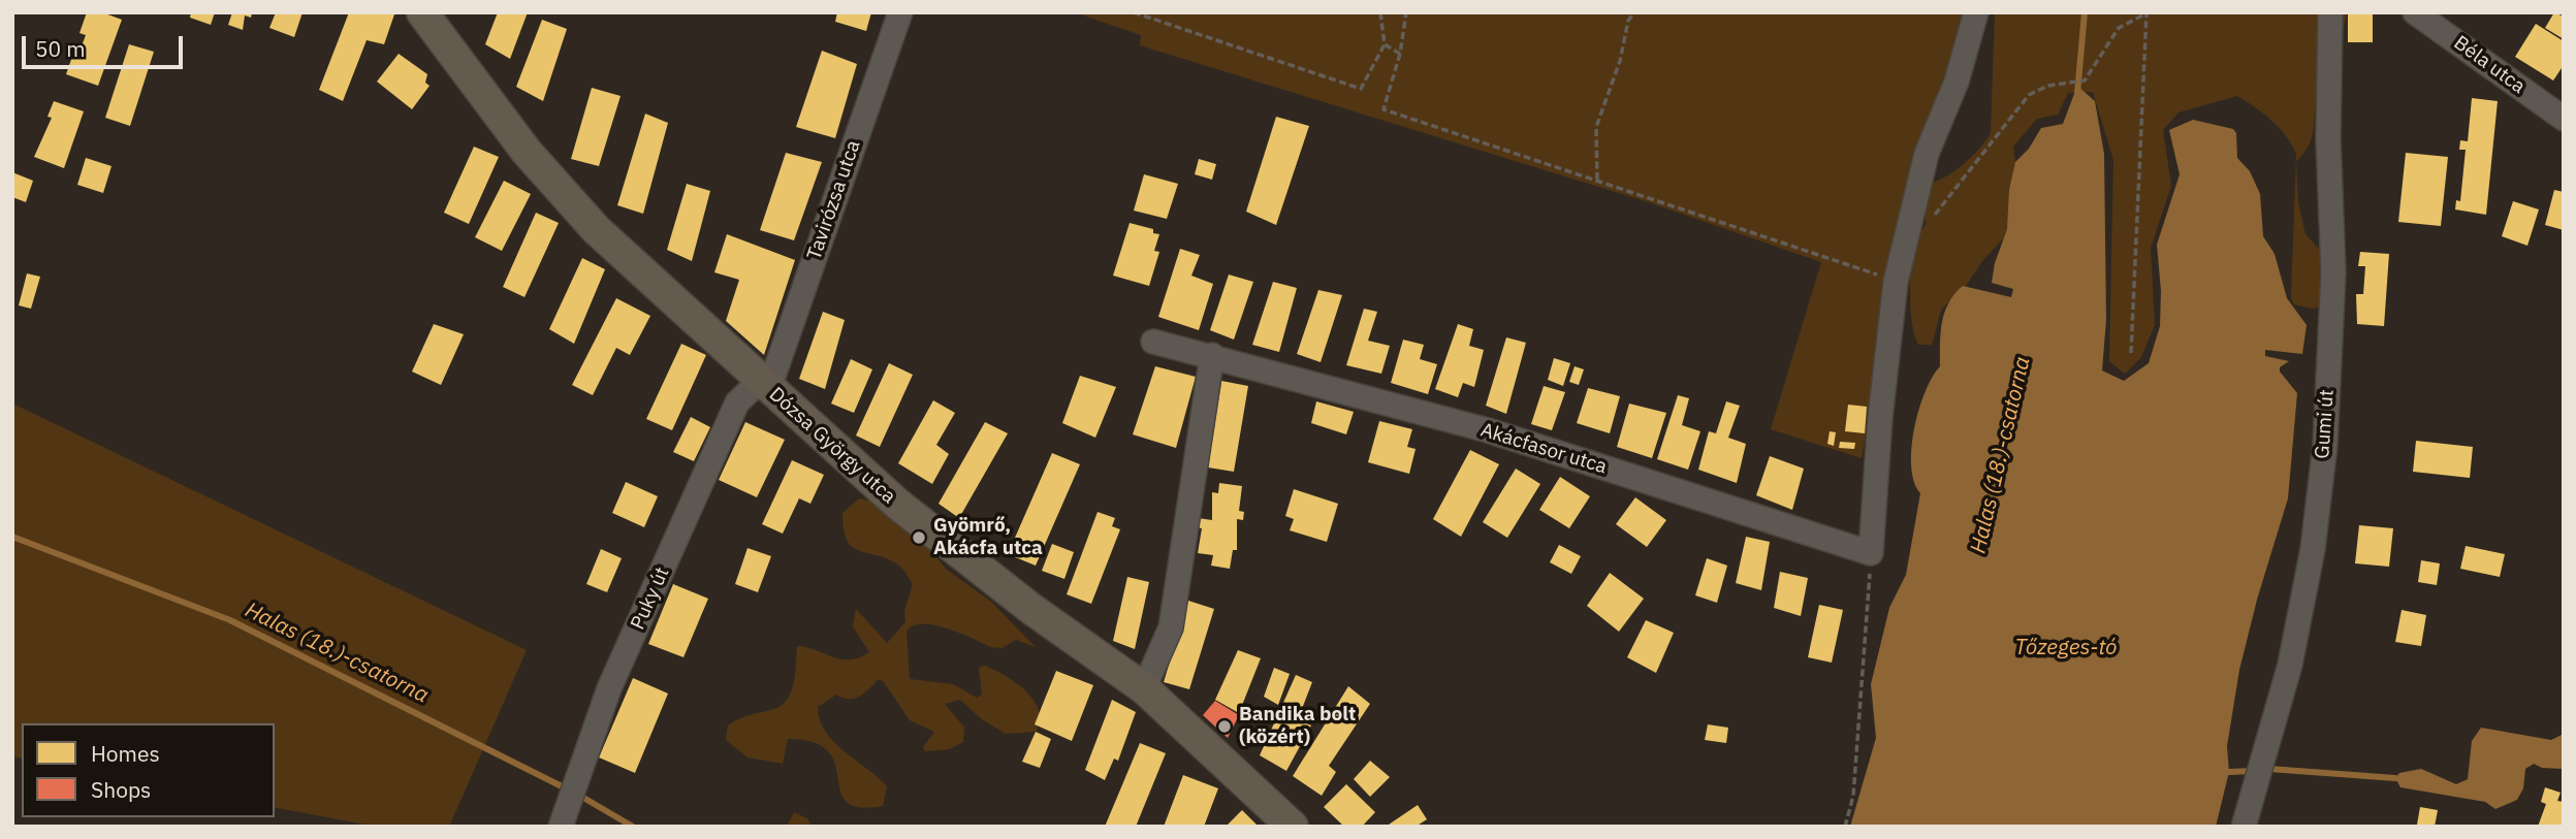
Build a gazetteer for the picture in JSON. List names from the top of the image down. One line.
{"streets":{"main road":["Dózsa György utca"],"street":["Béla utca","Tavirózsa utca","Gumi út","Akácfasor utca","Puky út"]},"crossings":[["Tavirózsa utca","Dózsa György utca"],["Tavirózsa utca","Puky út"],["Dózsa György utca","Puky út"]],"water":["Halas (18.)-csatorna","Tőzeges-tó"],"places":["Gyömrő, Akácfa utca","Bandika bolt (közért)"],"legend":["Homes","Shops"],"scale_bar":"50 m"}
